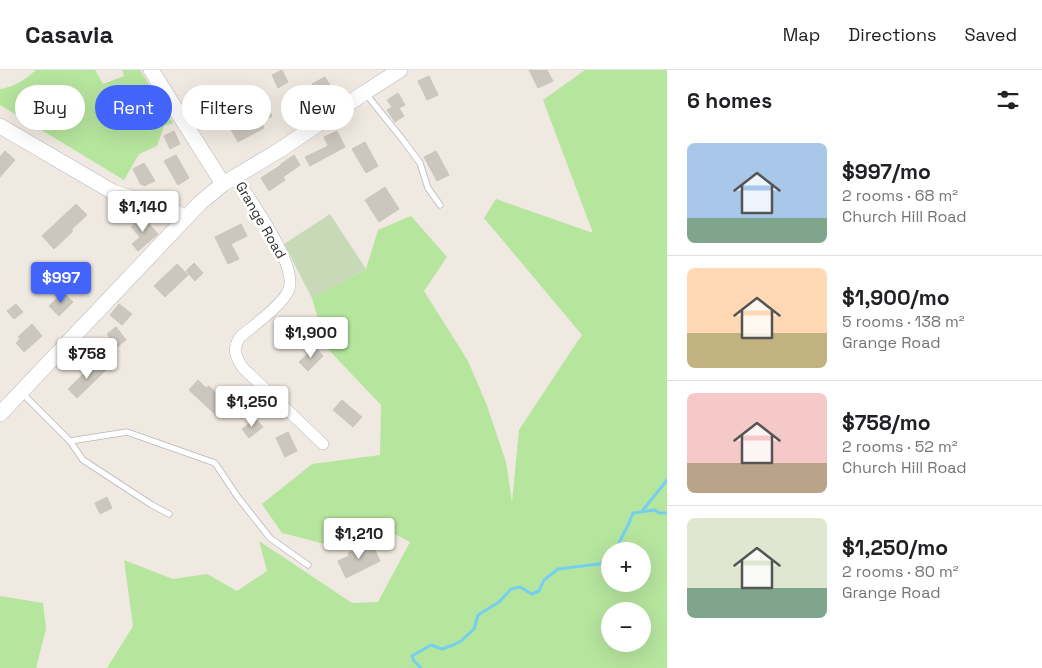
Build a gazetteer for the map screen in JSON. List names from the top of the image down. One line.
{"streets":{"street":["Grange Road"]},"page":{"header":"Casavia","nav":["Map","Directions","Saved"],"heading":"6 homes","chip":["Buy","Rent","Filters","New"],"list":[{"name":"$997/mo","note":"2 rooms · 68 m² · Church Hill Road"},{"name":"$1,900/mo","note":"5 rooms · 138 m² · Grange Road"},{"name":"$758/mo","note":"2 rooms · 52 m² · Church Hill Road"},{"name":"$1,250/mo","note":"2 rooms · 80 m² · Grange Road"}],"price":["$1,140","$997","$1,900","$758","$1,250","$1,210"],"map_buttons":["+","−"]}}
